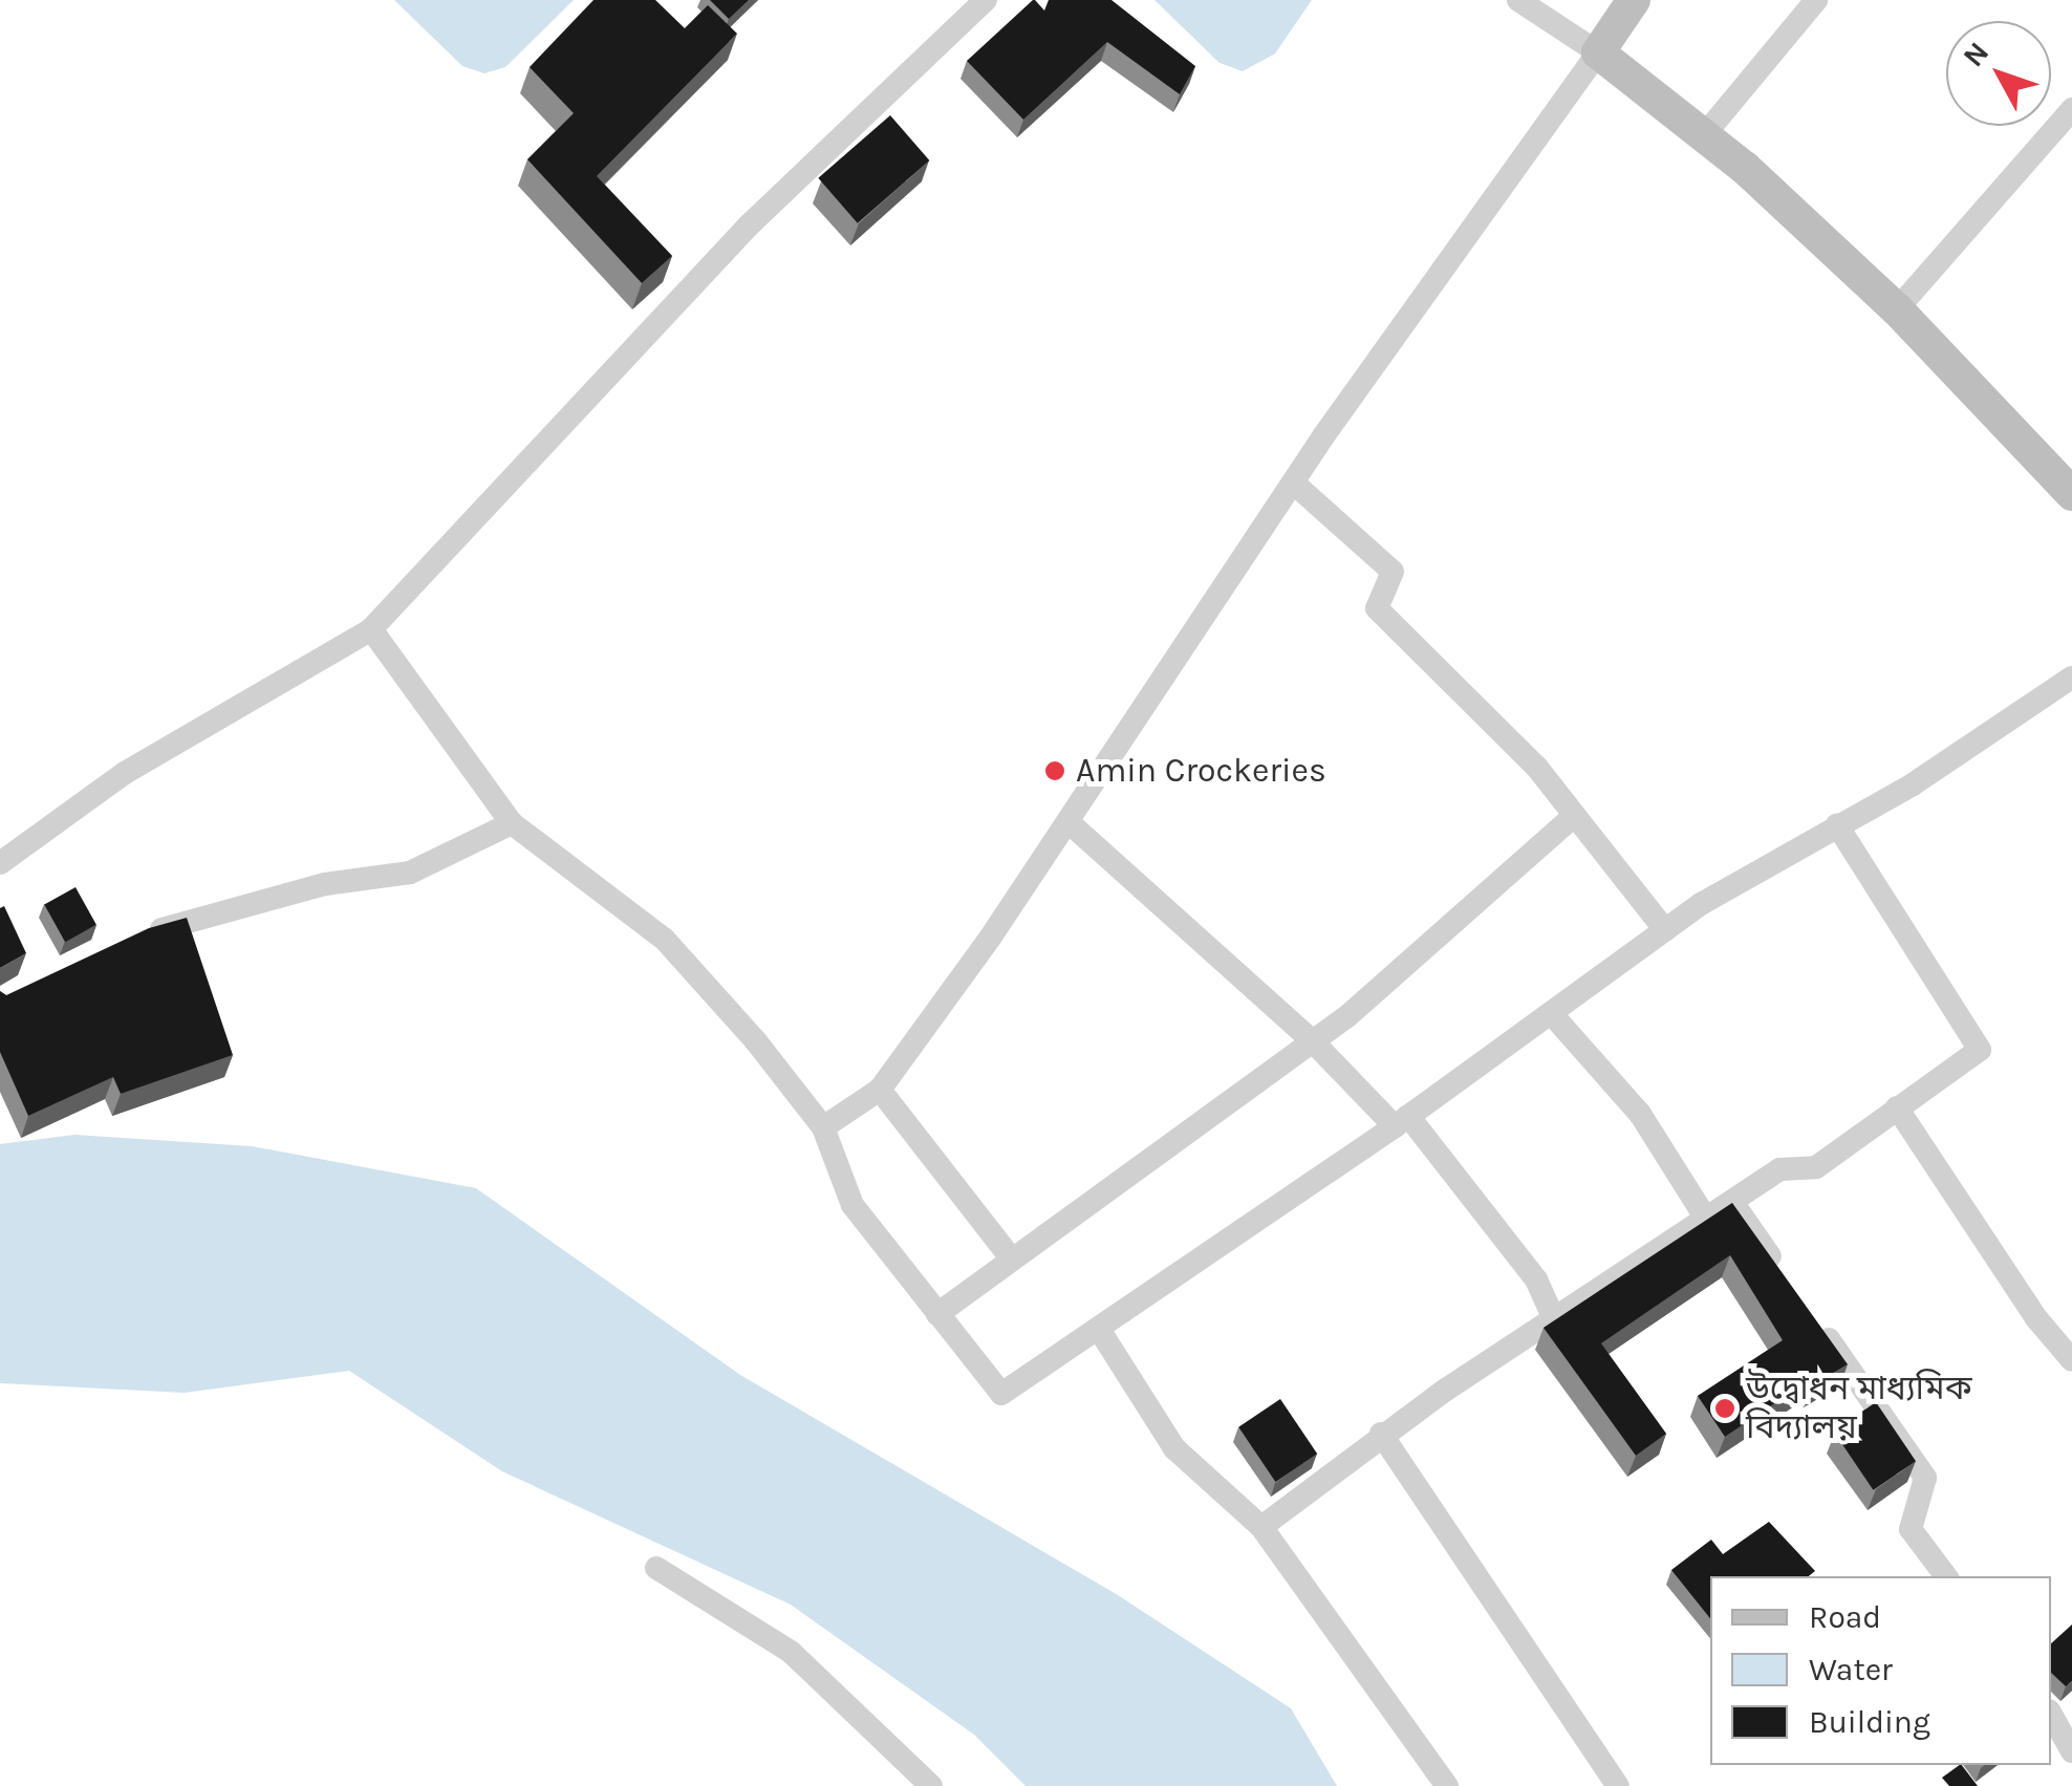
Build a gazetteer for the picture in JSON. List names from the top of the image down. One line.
{"places":["Amin Crockeries","উদ্বোধন মাধ্যমিক বিদ্যালয়"],"legend":["Road","Water","Building"],"north":"top left"}
